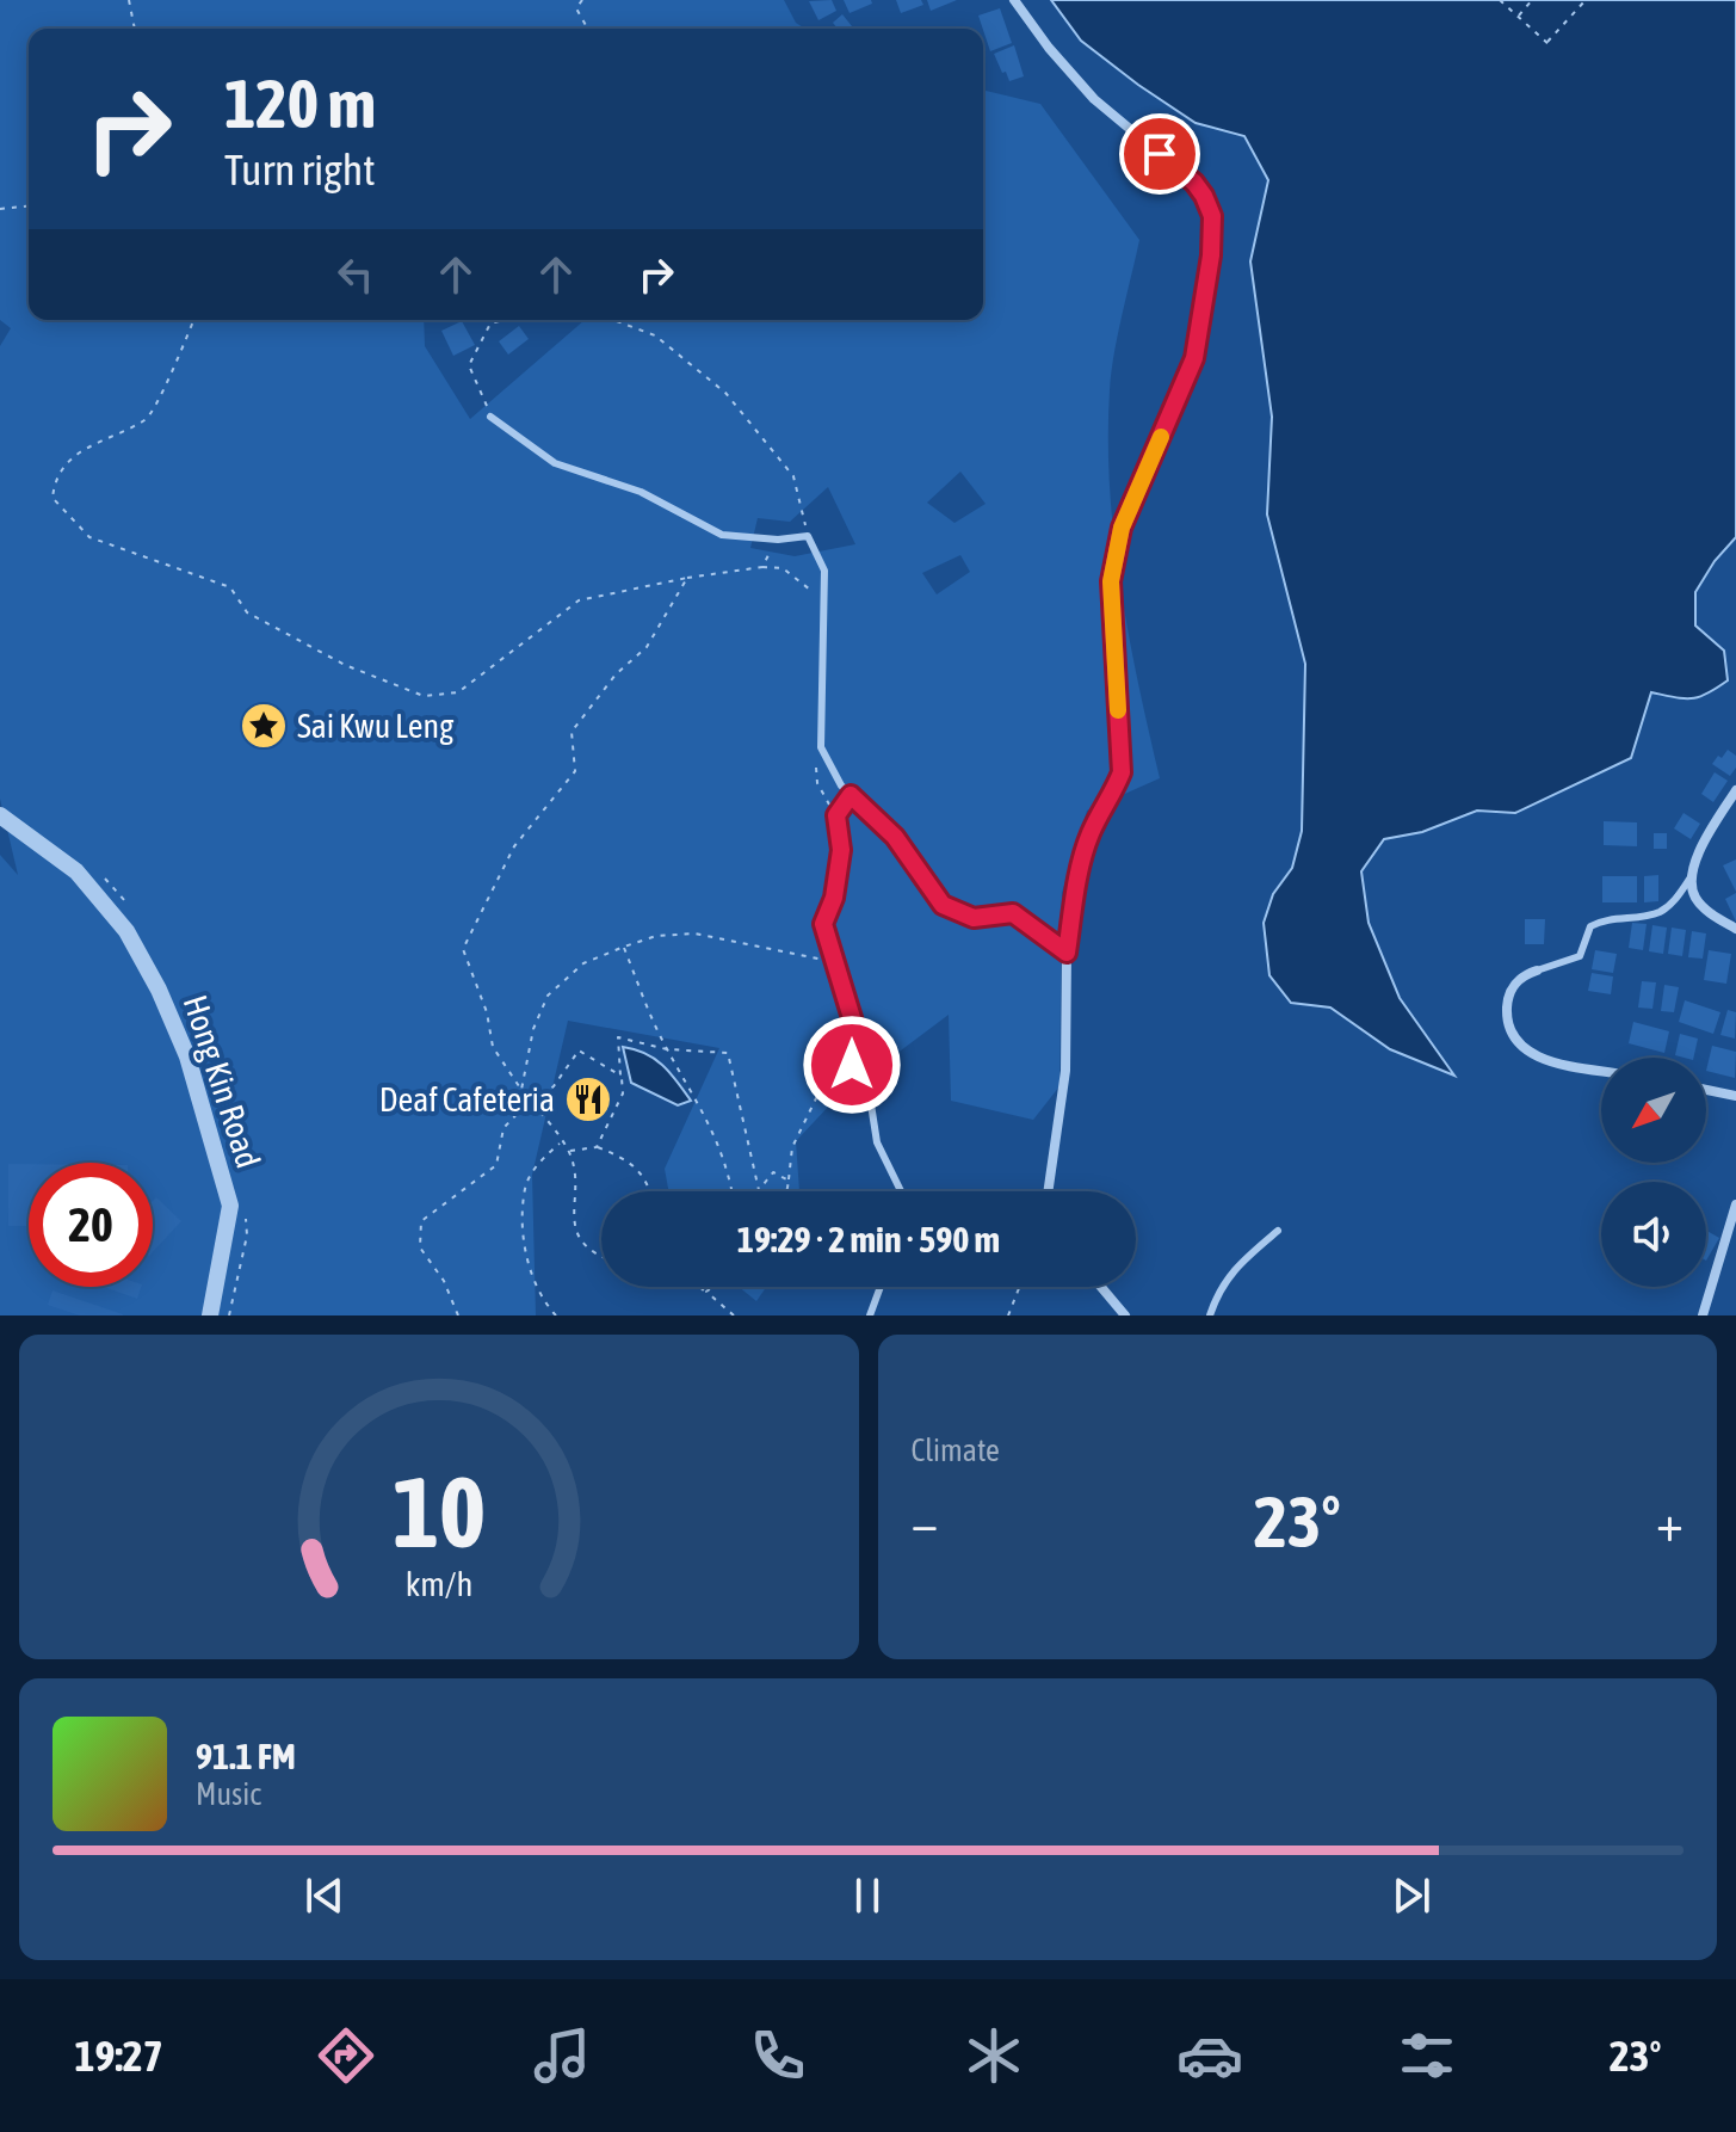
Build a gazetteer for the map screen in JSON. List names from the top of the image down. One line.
{"streets":{"street":["Hong Kin Road"]},"places":{"place":["Sai Kwu Leng"],"restaurant":["Deaf Cafeteria"]},"north":"bottom left","page":{"turn":["120 m","Turn right"],"limit":"20","trip":"19:29 · 2 min · 590 m","tile":"Climate","heat":["−","23°","+"],"song":["91.1 FM","Music"],"tabs":["19:27","23°"],"gauge":["10","km/h"]}}
